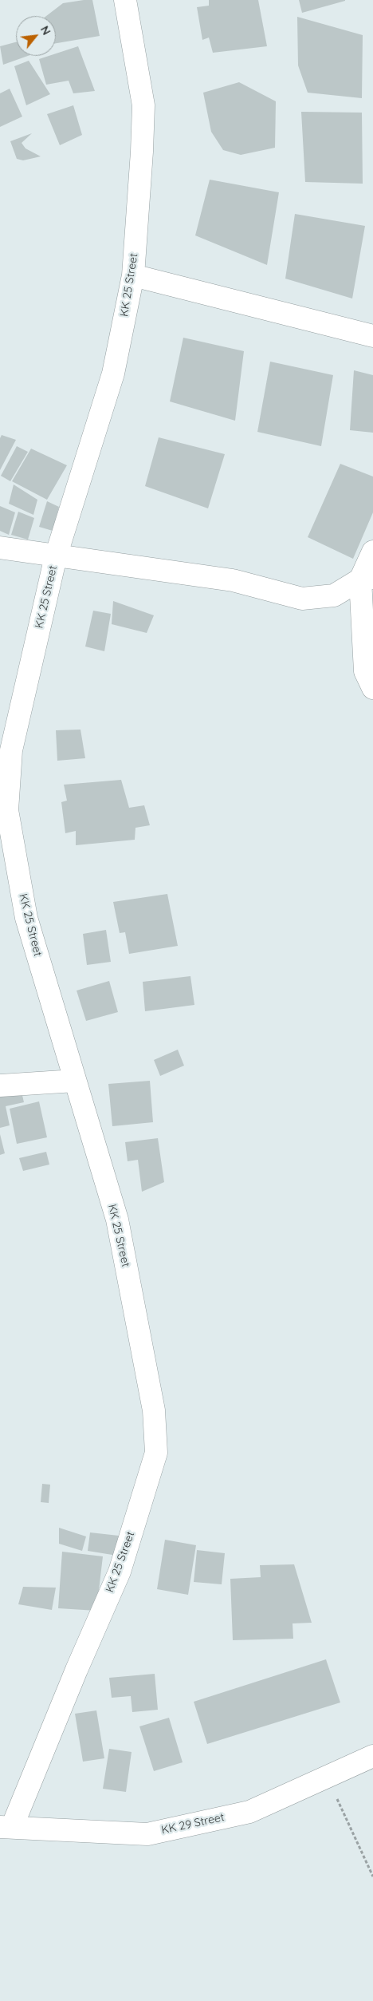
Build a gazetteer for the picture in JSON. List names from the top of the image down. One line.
{"streets":{"street":["KK 25 Street","KK 29 Street"]},"crossings":[["KK 25 Street","KK 29 Street"]],"north":"top right"}
